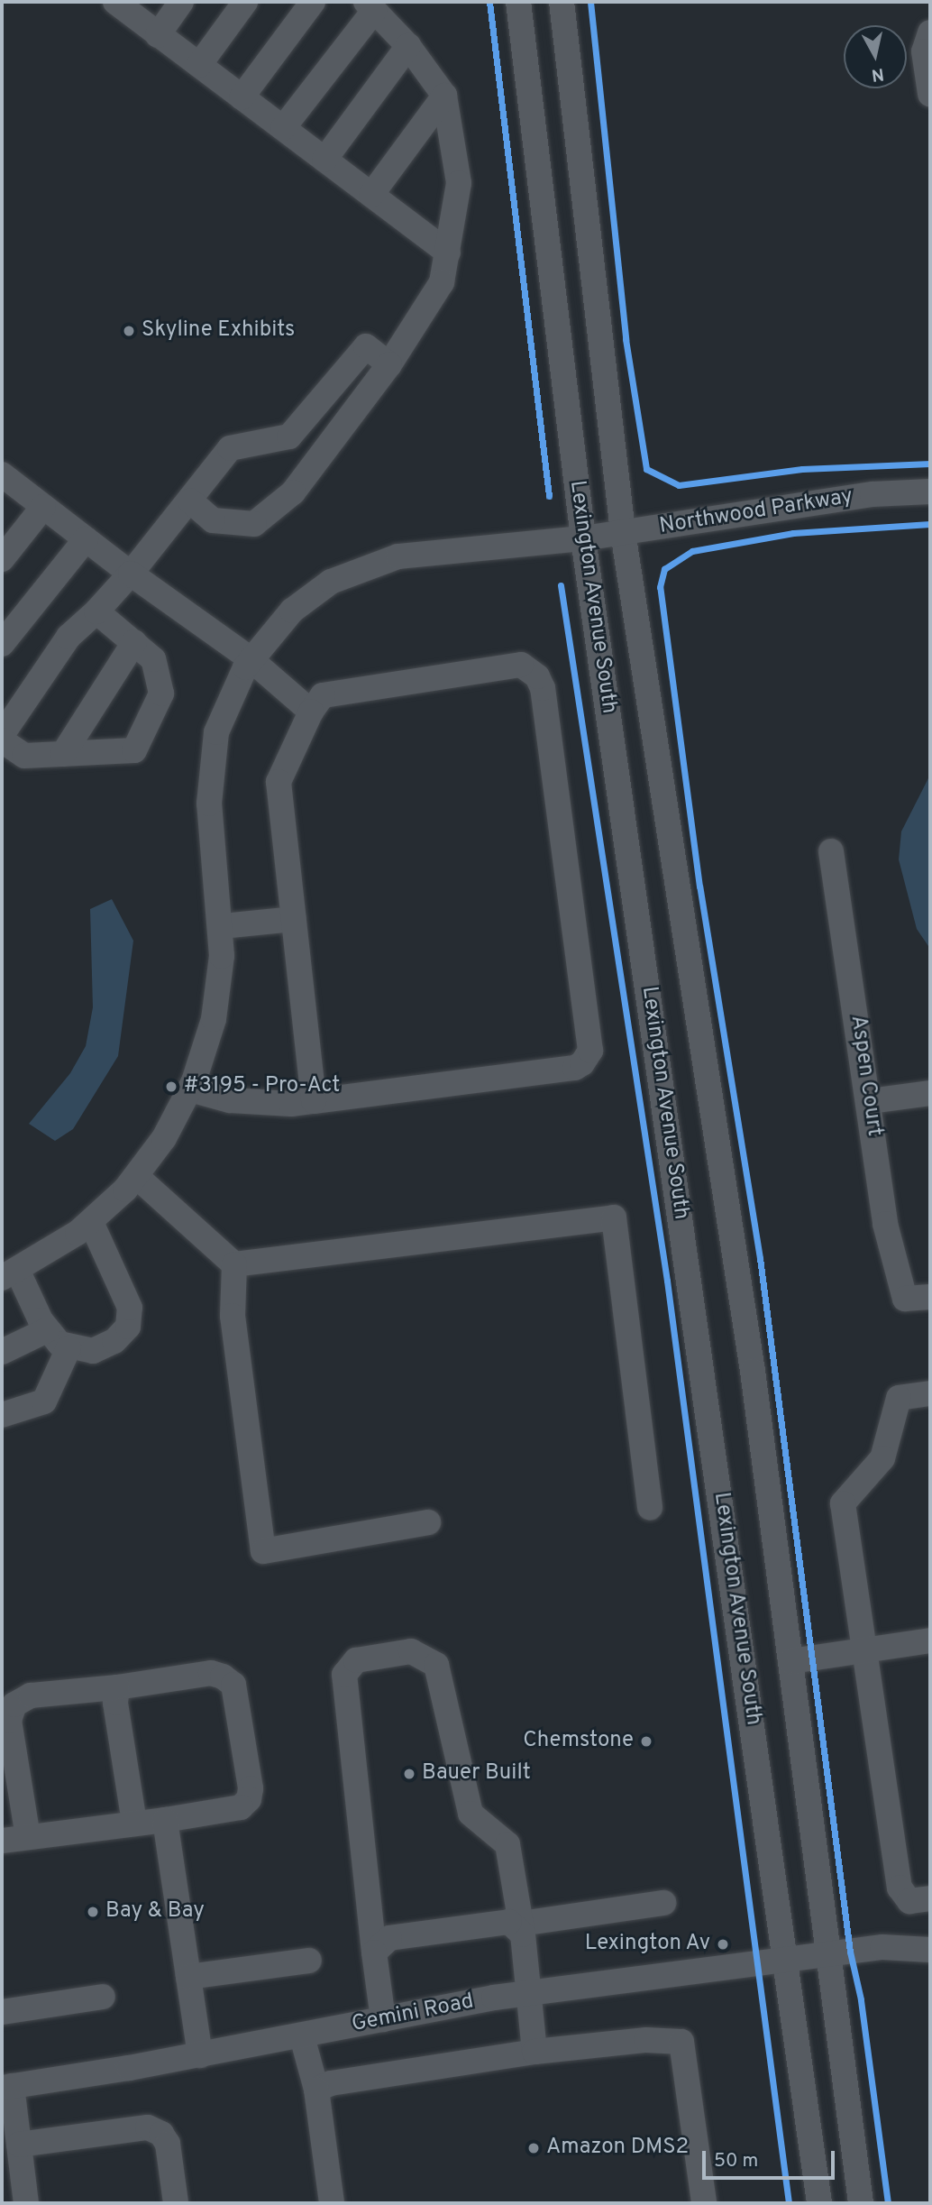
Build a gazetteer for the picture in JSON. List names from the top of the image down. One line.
{"streets":{"street":["Northwood Parkway","Lexington Avenue South","Aspen Court","Gemini Road"]},"crossings":[["Northwood Parkway","Lexington Avenue South"],["Lexington Avenue South","Gemini Road"]],"places":["Skyline Exhibits","#3195 - Pro-Act","Chemstone","Bauer Built","Bay & Bay","Lexington Av","Amazon DMS2"],"scale_bar":"50 m","north":"bottom"}
